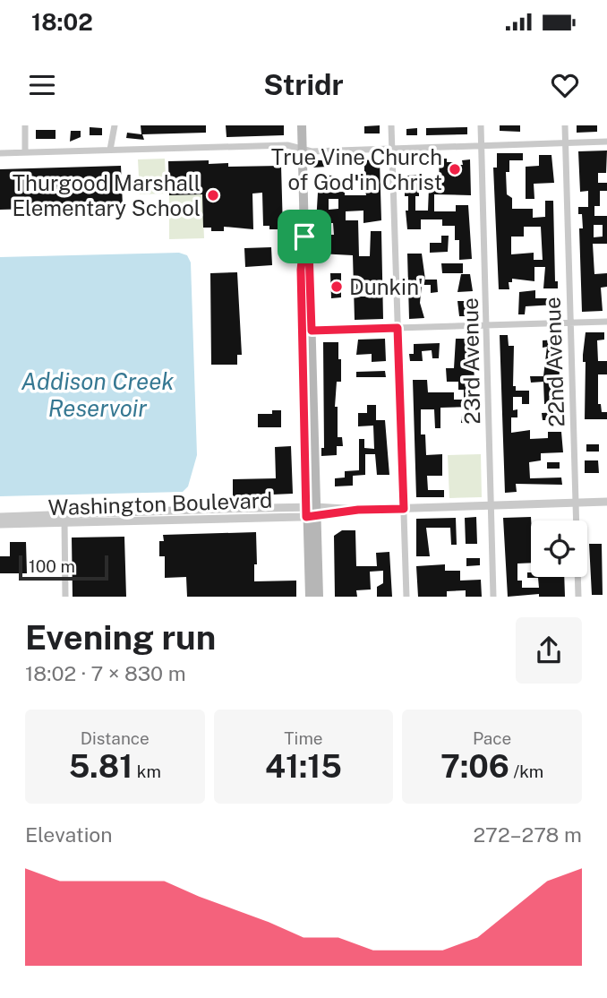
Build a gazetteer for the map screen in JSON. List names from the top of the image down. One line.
{"streets":{"street":["23rd Avenue","22nd Avenue","Washington Boulevard"]},"crossings":[["23rd Avenue","Washington Boulevard"],["22nd Avenue","Washington Boulevard"]],"water":["Addison Creek Reservoir"],"places":["True Vine Church of God in Christ","Thurgood Marshall Elementary School","Dunkin'"],"scale_bar":"100 m","page":{"status":"18:02","header":"Stridr","scale":"100 m","heading":["Evening run","18:02 · 7 × 830 m"],"stats":[["Distance","5.81 km"],["Time","41:15"],["Pace","7:06 /km"]],"chart":["Elevation","272–278 m"]}}
